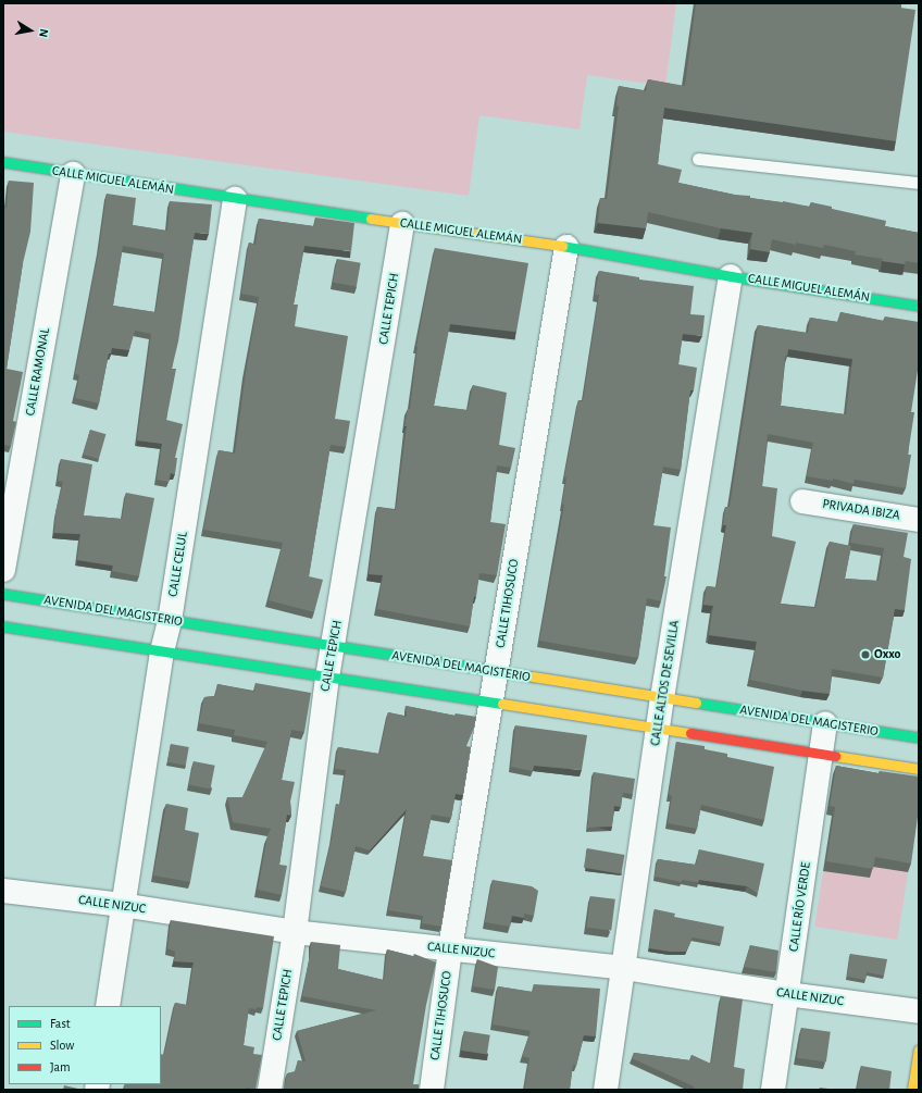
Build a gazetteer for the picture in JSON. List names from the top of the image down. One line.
{"streets":{"street":["CALLE MIGUEL ALEMÁN","CALLE TEPICH","CALLE RAMONAL","PRIVADA IBIZA","CALLE CELUL","CALLE TIHOSUCO","AVENIDA DEL MAGISTERIO","CALLE ALTOS DE SEVILLA","CALLE NIZUC","CALLE RÍO VERDE"]},"crossings":[["CALLE MIGUEL ALEMÁN","CALLE TEPICH"],["CALLE MIGUEL ALEMÁN","CALLE RAMONAL"],["CALLE MIGUEL ALEMÁN","CALLE CELUL"],["CALLE MIGUEL ALEMÁN","CALLE TIHOSUCO"],["CALLE MIGUEL ALEMÁN","CALLE ALTOS DE SEVILLA"],["CALLE TEPICH","AVENIDA DEL MAGISTERIO"],["CALLE TEPICH","CALLE NIZUC"],["CALLE CELUL","AVENIDA DEL MAGISTERIO"],["CALLE CELUL","CALLE NIZUC"],["CALLE TIHOSUCO","AVENIDA DEL MAGISTERIO"],["CALLE TIHOSUCO","CALLE NIZUC"],["AVENIDA DEL MAGISTERIO","CALLE ALTOS DE SEVILLA"],["AVENIDA DEL MAGISTERIO","CALLE RÍO VERDE"],["CALLE ALTOS DE SEVILLA","CALLE NIZUC"],["CALLE NIZUC","CALLE RÍO VERDE"]],"places":["Oxxo"],"legend":["Fast","Slow","Jam"],"north":"right"}
